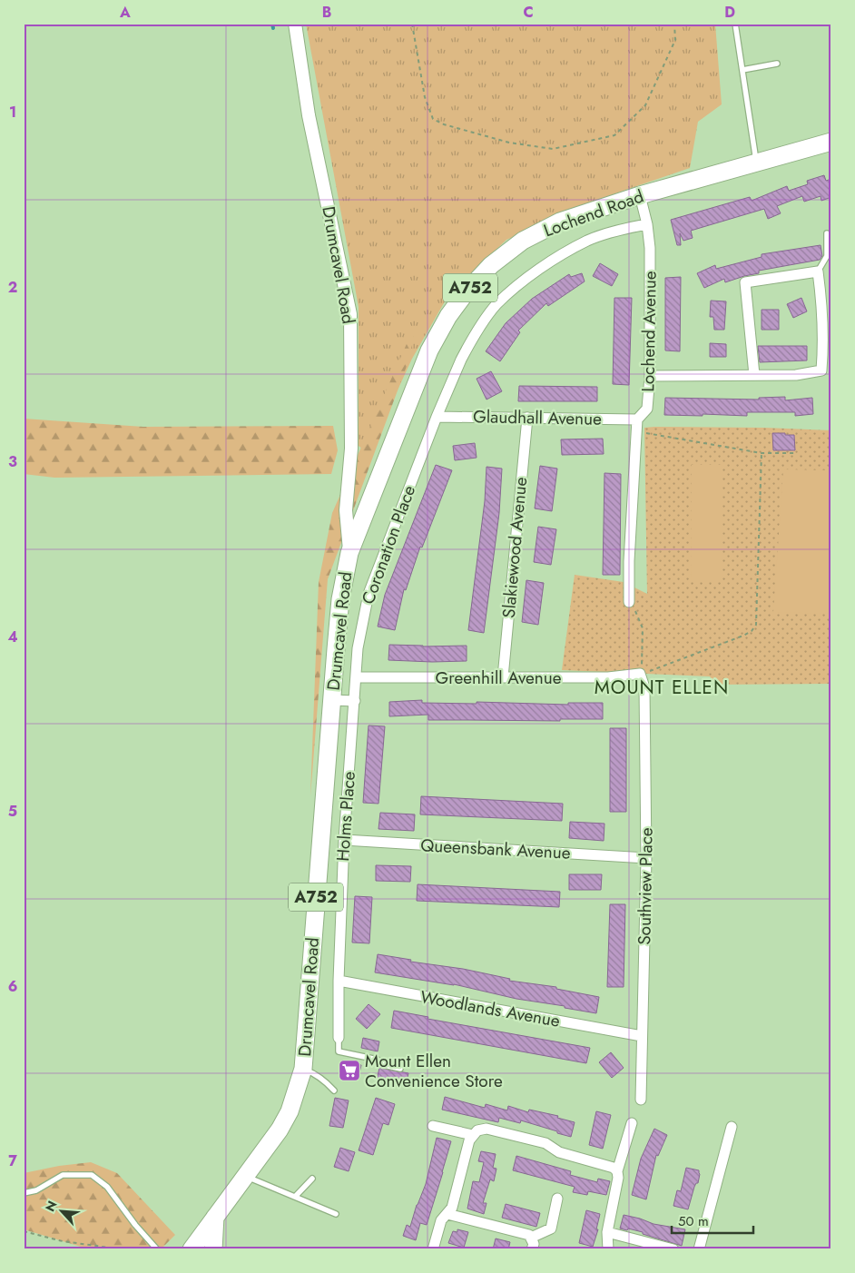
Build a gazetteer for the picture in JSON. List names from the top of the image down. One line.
{"streets":{"main road":["Lochend Road","Drumcavel Road","A752"],"street":["Lochend Avenue","Glaudhall Avenue","Coronation Place","Slakiewood Avenue","Greenhill Avenue","Holms Place","Queensbank Avenue","Southview Place","Woodlands Avenue"]},"crossings":[["Lochend Road","Drumcavel Road"],["Lochend Road","Lochend Avenue"],["Drumcavel Road","Coronation Place"],["Lochend Avenue","Glaudhall Avenue"],["Lochend Avenue","Coronation Place"],["Glaudhall Avenue","Coronation Place"],["Glaudhall Avenue","Slakiewood Avenue"],["Coronation Place","Greenhill Avenue"],["Coronation Place","Holms Place"],["Slakiewood Avenue","Greenhill Avenue"],["Greenhill Avenue","Holms Place"],["Greenhill Avenue","Southview Place"],["Holms Place","Queensbank Avenue"],["Holms Place","Woodlands Avenue"],["Queensbank Avenue","Southview Place"],["Southview Place","Woodlands Avenue"]],"districts":["MOUNT ELLEN"],"places":{"supermarket":["Mount Ellen Convenience Store"]},"scale_bar":"50 m","north":"top left","grid":{"columns":["A","B","C","D"],"rows":["1","2","3","4","5","6","7"]}}
